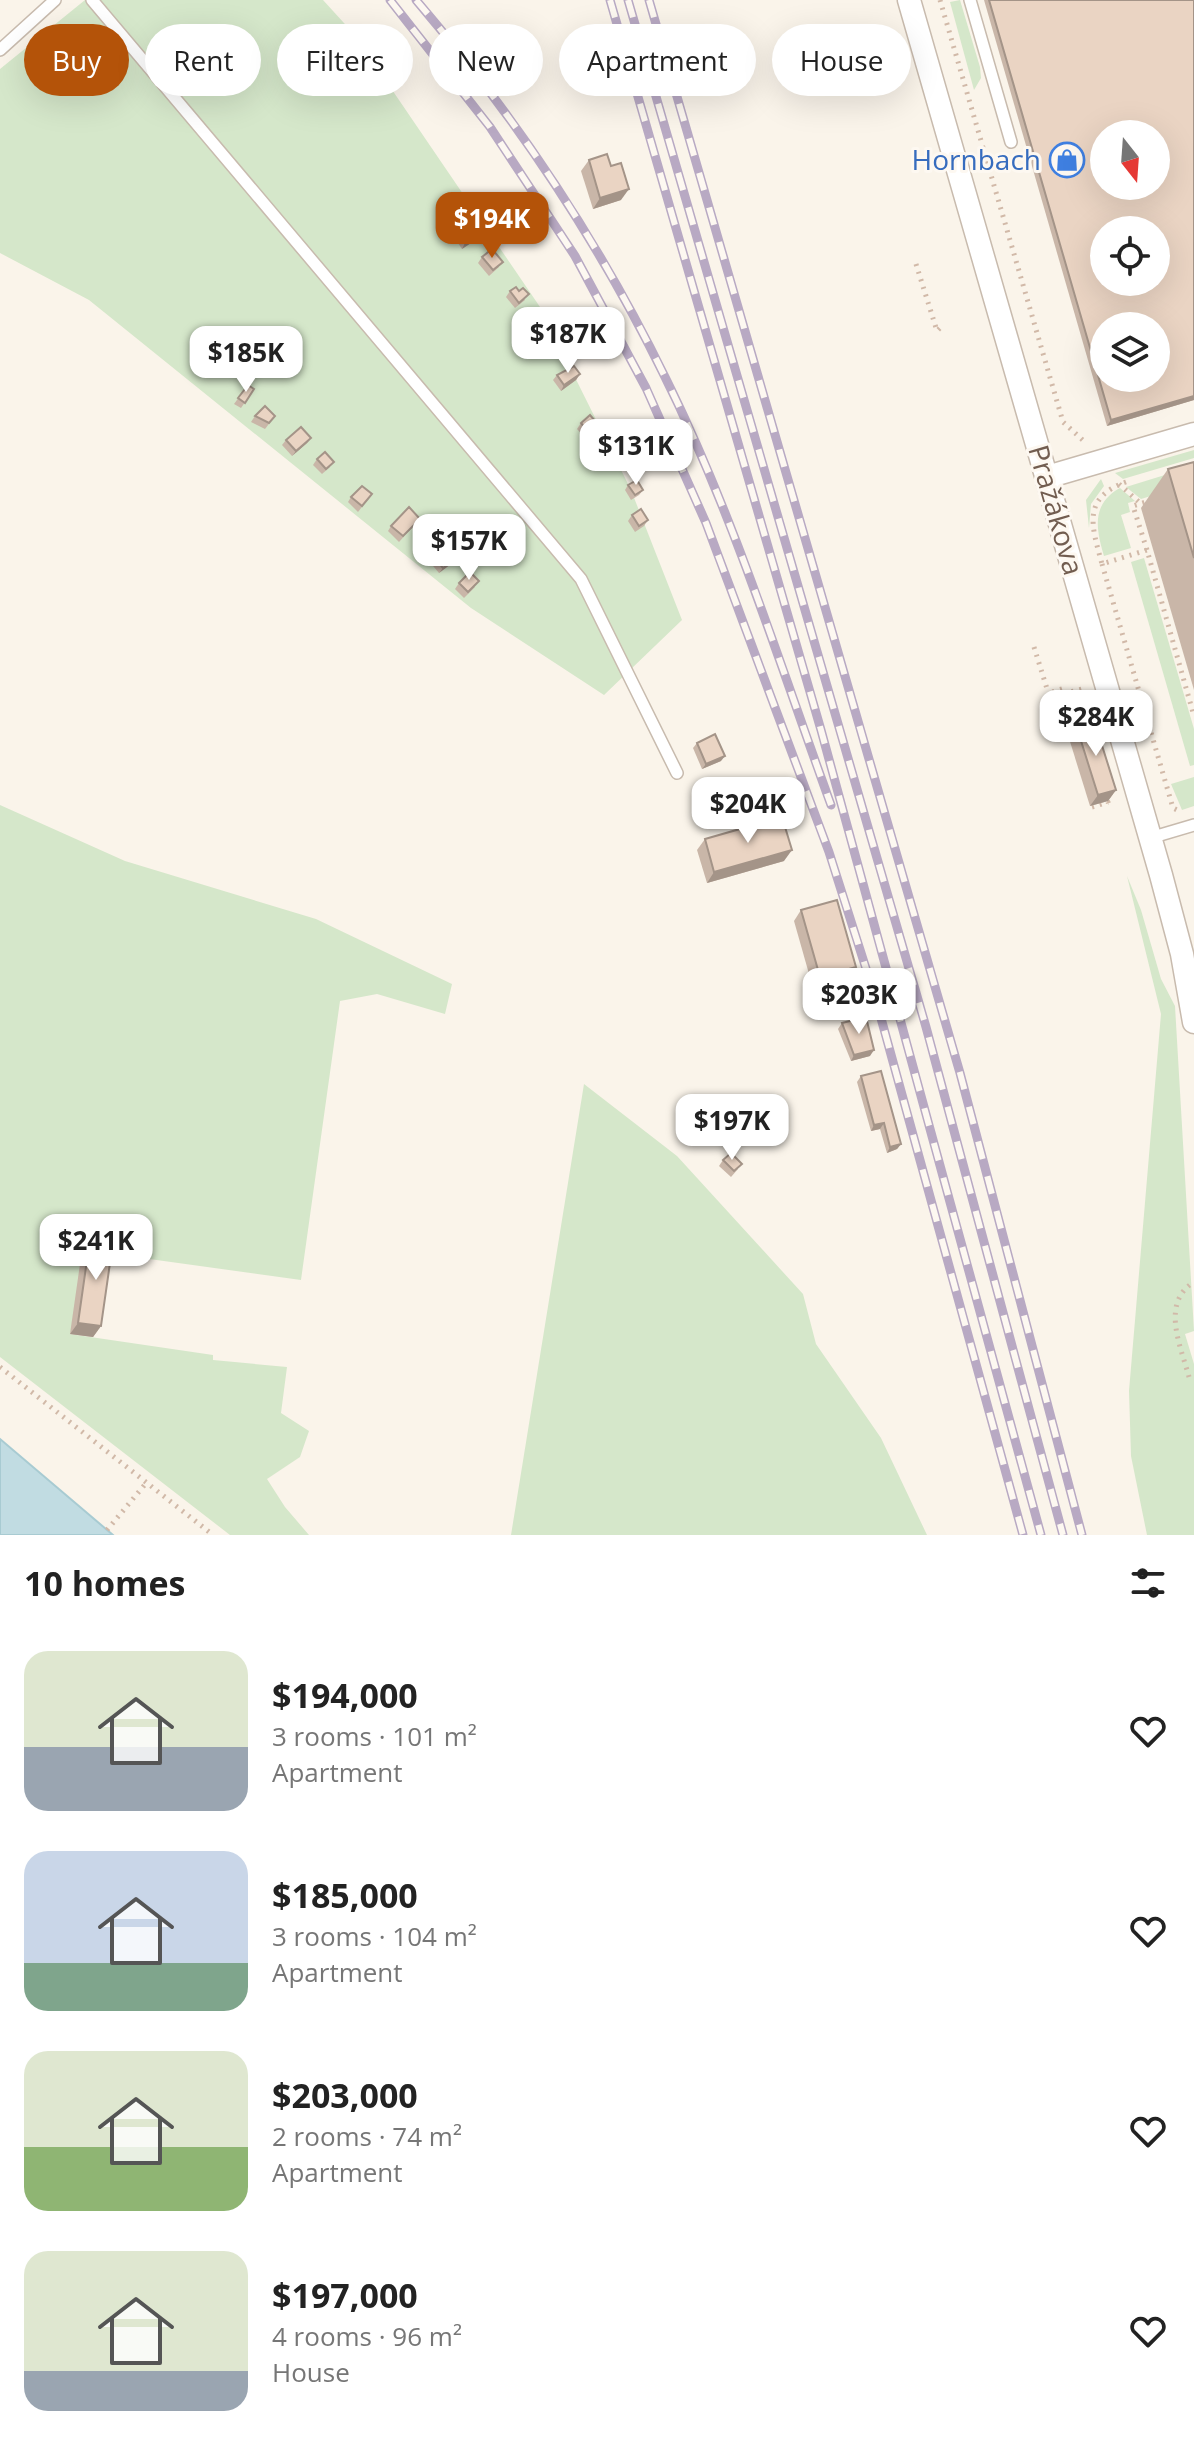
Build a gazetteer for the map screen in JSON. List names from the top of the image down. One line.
{"streets":{"street":["Pražákova"]},"places":{"shop":["Hornbach"]},"north":"bottom","page":{"chip":["Buy","Rent","Filters","New","Apartment","House"],"price":["$194K","$187K","$185K","$131K","$157K","$284K","$204K","$203K","$197K","$241K"],"heading":"10 homes","list":[{"name":"$194,000","note":"3 rooms · 101 m² · Apartment"},{"name":"$185,000","note":"3 rooms · 104 m² · Apartment"},{"name":"$203,000","note":"2 rooms · 74 m² · Apartment"},{"name":"$197,000","note":"4 rooms · 96 m² · House"}]}}
